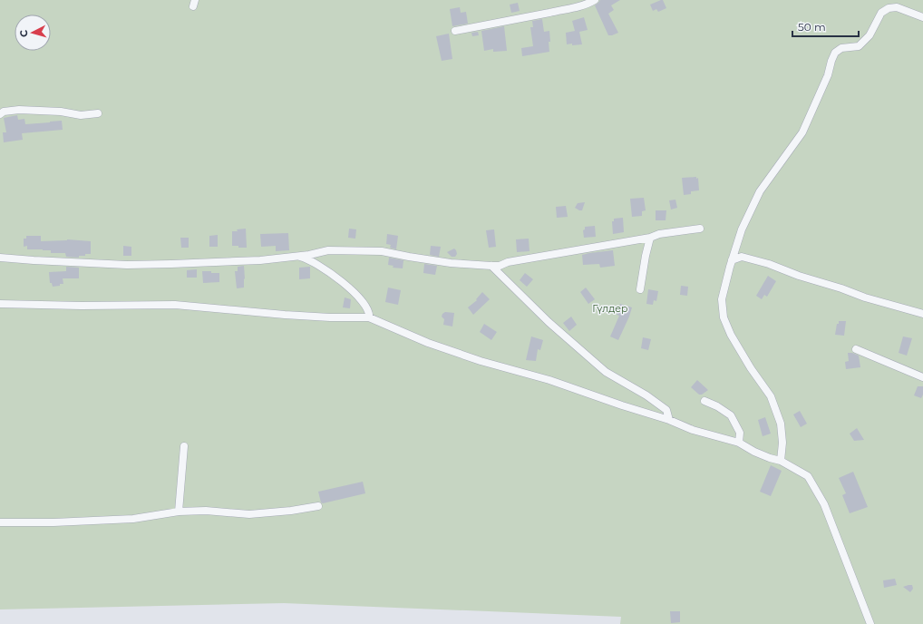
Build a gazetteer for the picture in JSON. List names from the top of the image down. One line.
{"parks":["Гүлдер"],"scale_bar":"50 m","north":"left"}
